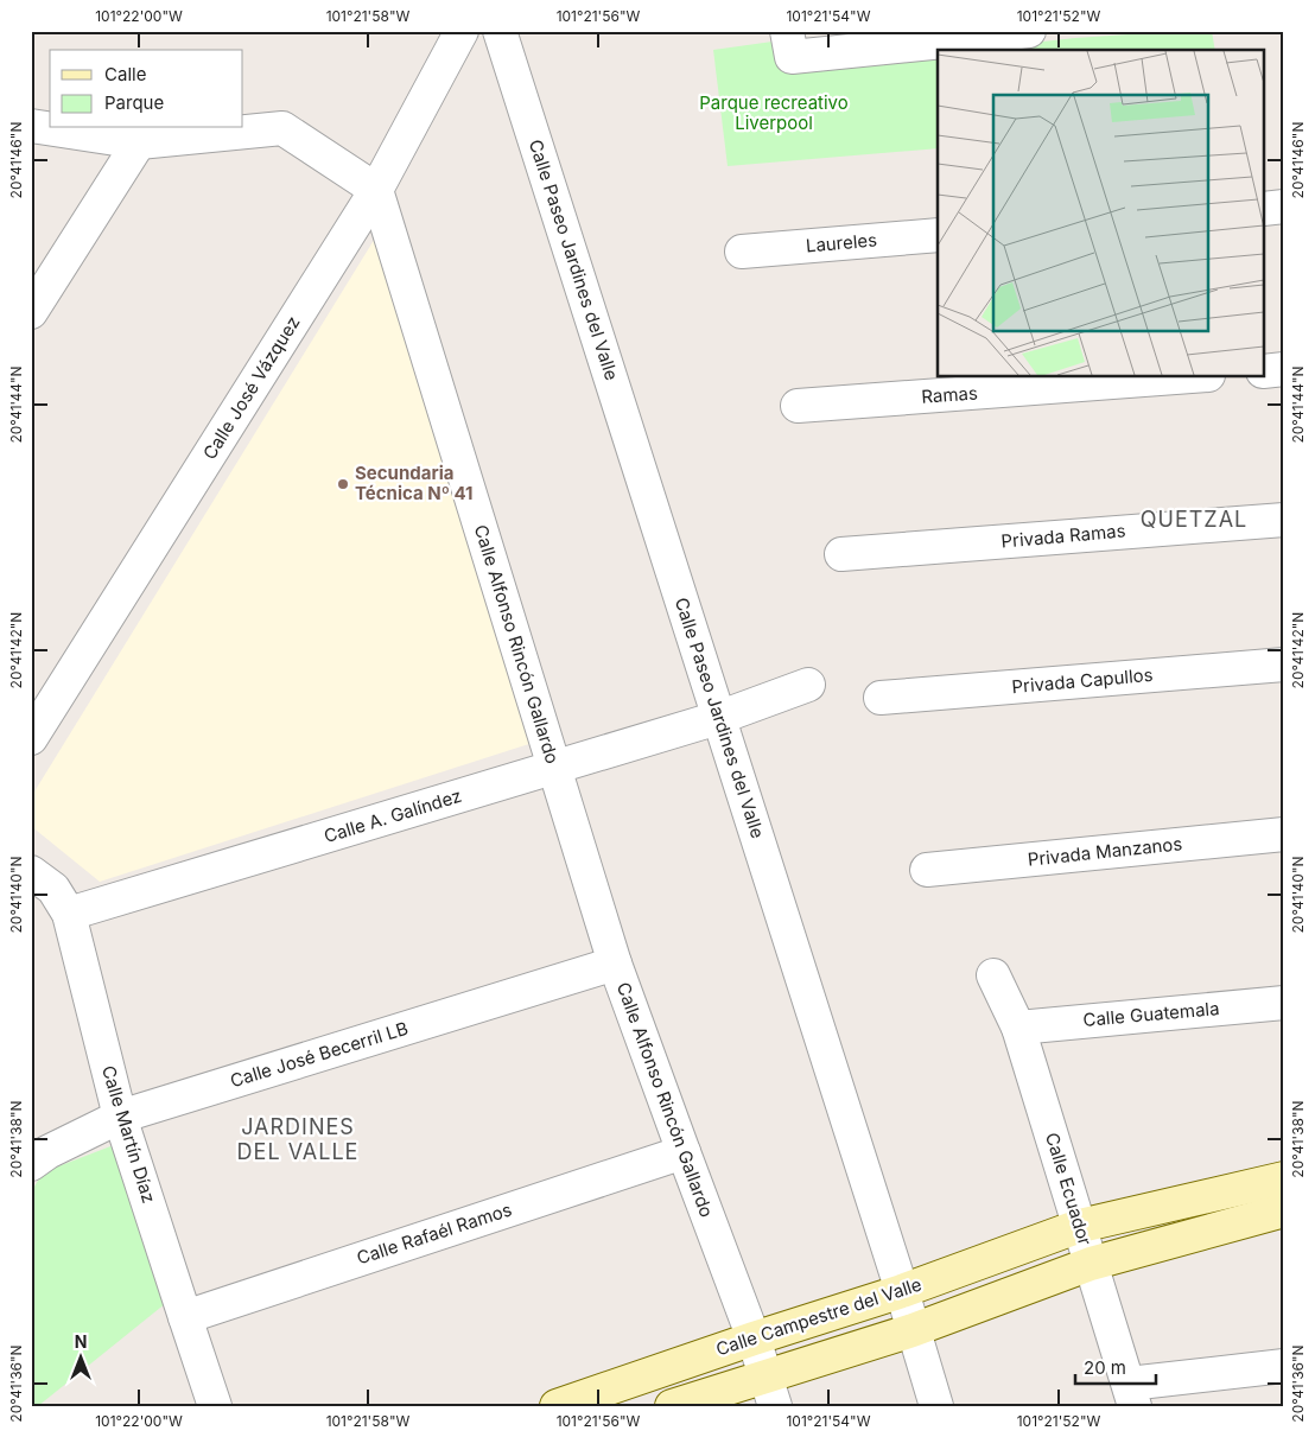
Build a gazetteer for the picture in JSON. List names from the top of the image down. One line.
{"streets":{"street":["Laureles","Calle Paseo Jardines del Valle","Calle José Vázquez","Ramas","Privada Ramas","Calle Alfonso Rincón Gallardo","Privada Capullos","Calle A. Galíndez","Privada Manzanos","Calle Guatemala","Calle José Becerril LB","Calle Martín Díaz","Calle Ecuador","Calle Rafaél Ramos","Calle Campestre del Valle"]},"crossings":[["Calle Paseo Jardines del Valle","Calle A. Galíndez"],["Calle Paseo Jardines del Valle","Calle Campestre del Valle"],["Calle José Vázquez","Calle Alfonso Rincón Gallardo"],["Calle Alfonso Rincón Gallardo","Calle A. Galíndez"],["Calle Alfonso Rincón Gallardo","Calle José Becerril LB"],["Calle Alfonso Rincón Gallardo","Calle Rafaél Ramos"],["Calle Alfonso Rincón Gallardo","Calle Campestre del Valle"],["Calle A. Galíndez","Calle Martín Díaz"],["Calle Guatemala","Calle Ecuador"],["Calle José Becerril LB","Calle Martín Díaz"],["Calle Martín Díaz","Calle Rafaél Ramos"],["Calle Ecuador","Calle Campestre del Valle"]],"districts":["QUETZAL","JARDINES DEL VALLE"],"parks":["Parque recreativo Liverpool"],"places":["Secundaria Técnica Nº 41"],"legend":["Calle","Parque"],"scale_bar":"20 m","north":"top","coordinates":["101°22'00\"W","101°21'58\"W","101°21'56\"W","101°21'54\"W","101°21'52\"W","20°41'46\"N","20°41'44\"N","20°41'42\"N","20°41'40\"N","20°41'38\"N","20°41'36\"N"]}
